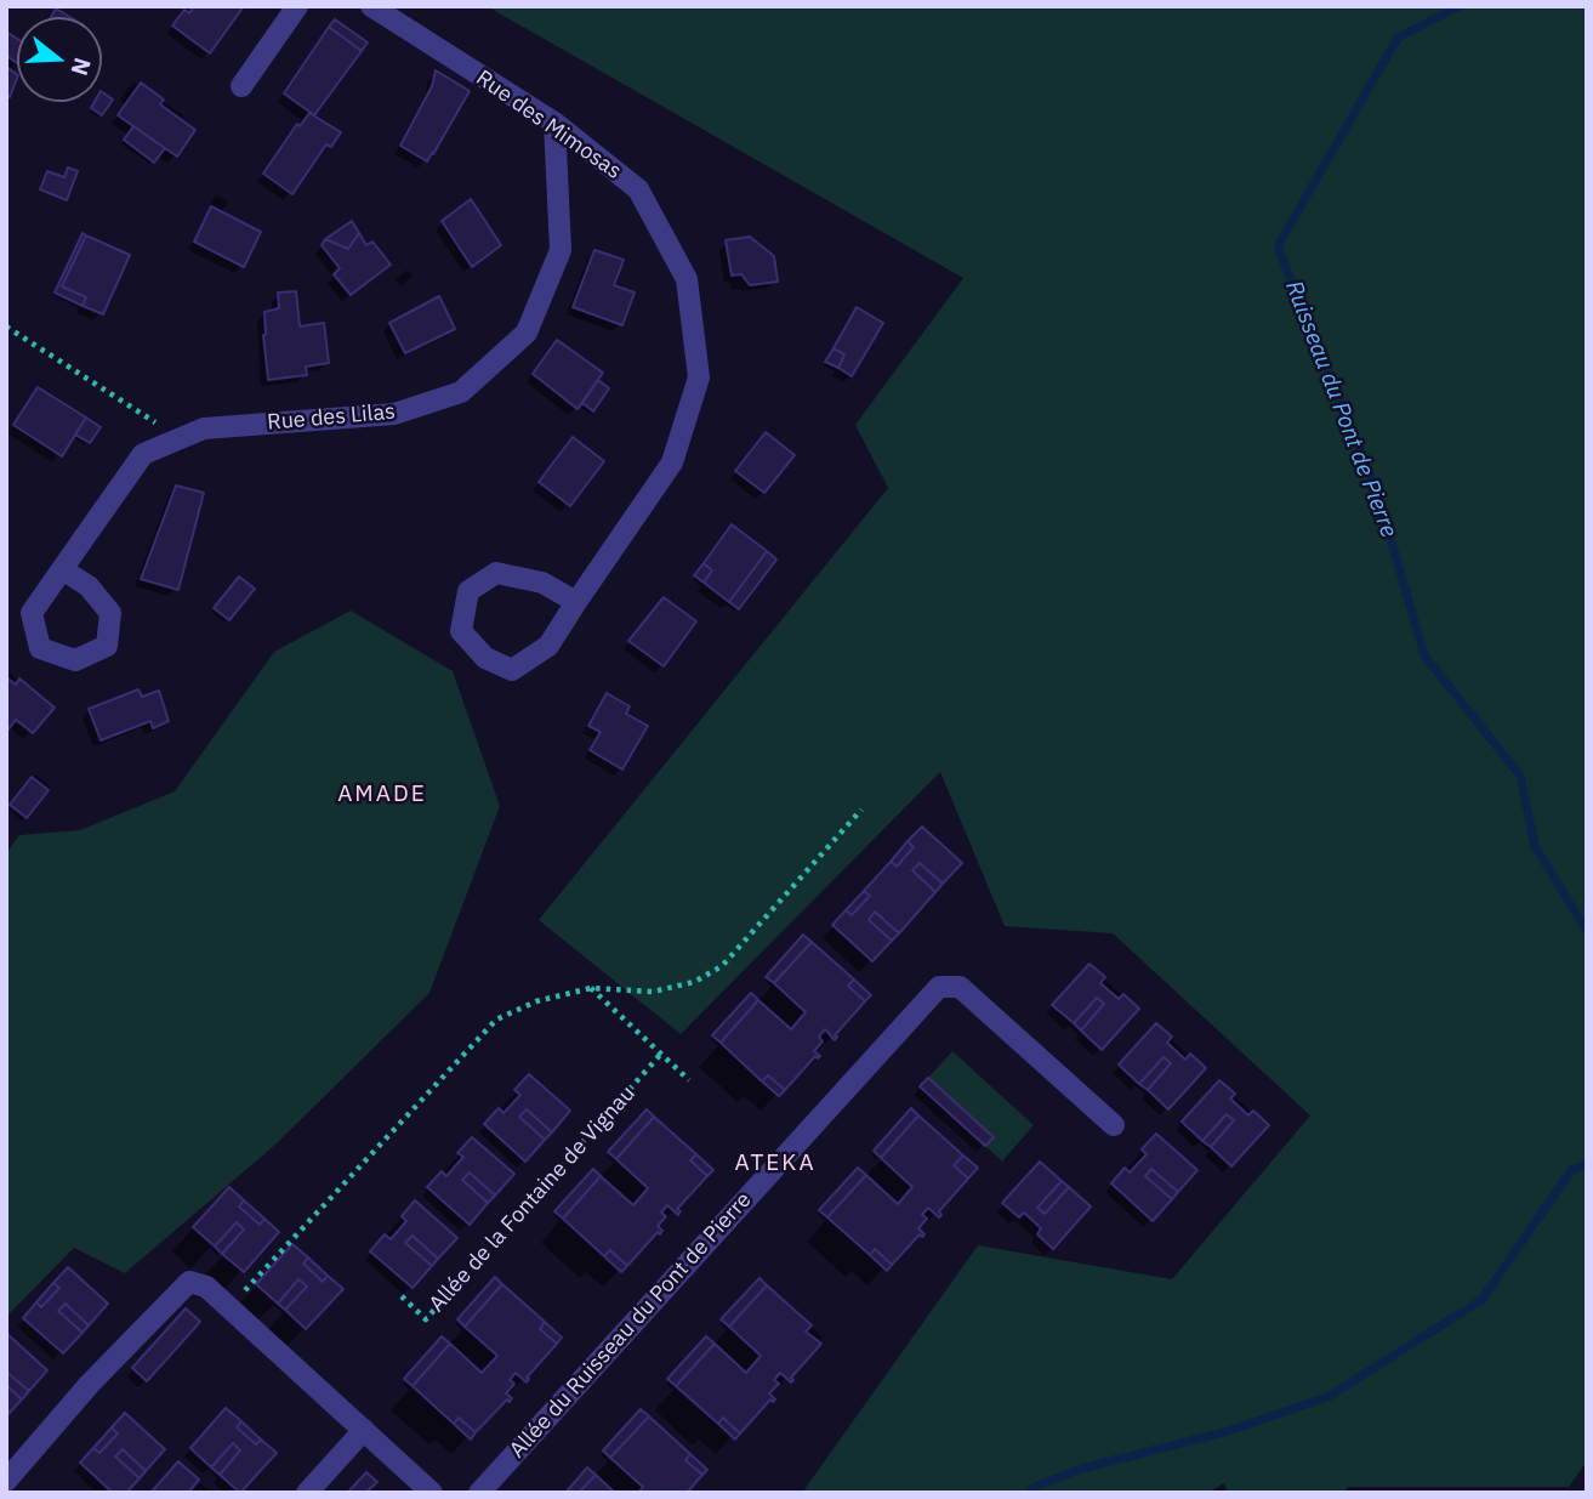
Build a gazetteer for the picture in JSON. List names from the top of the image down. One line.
{"streets":{"street":["Rue des Mimosas","Rue des Lilas","Allée du Ruisseau du Pont de Pierre"],"path":["Allée de la Fontaine de Vignau"]},"crossings":[["Rue des Mimosas","Rue des Lilas"]],"districts":["AMADE","ATEKA"],"water":["Ruisseau du Pont de Pierre"],"north":"right"}
